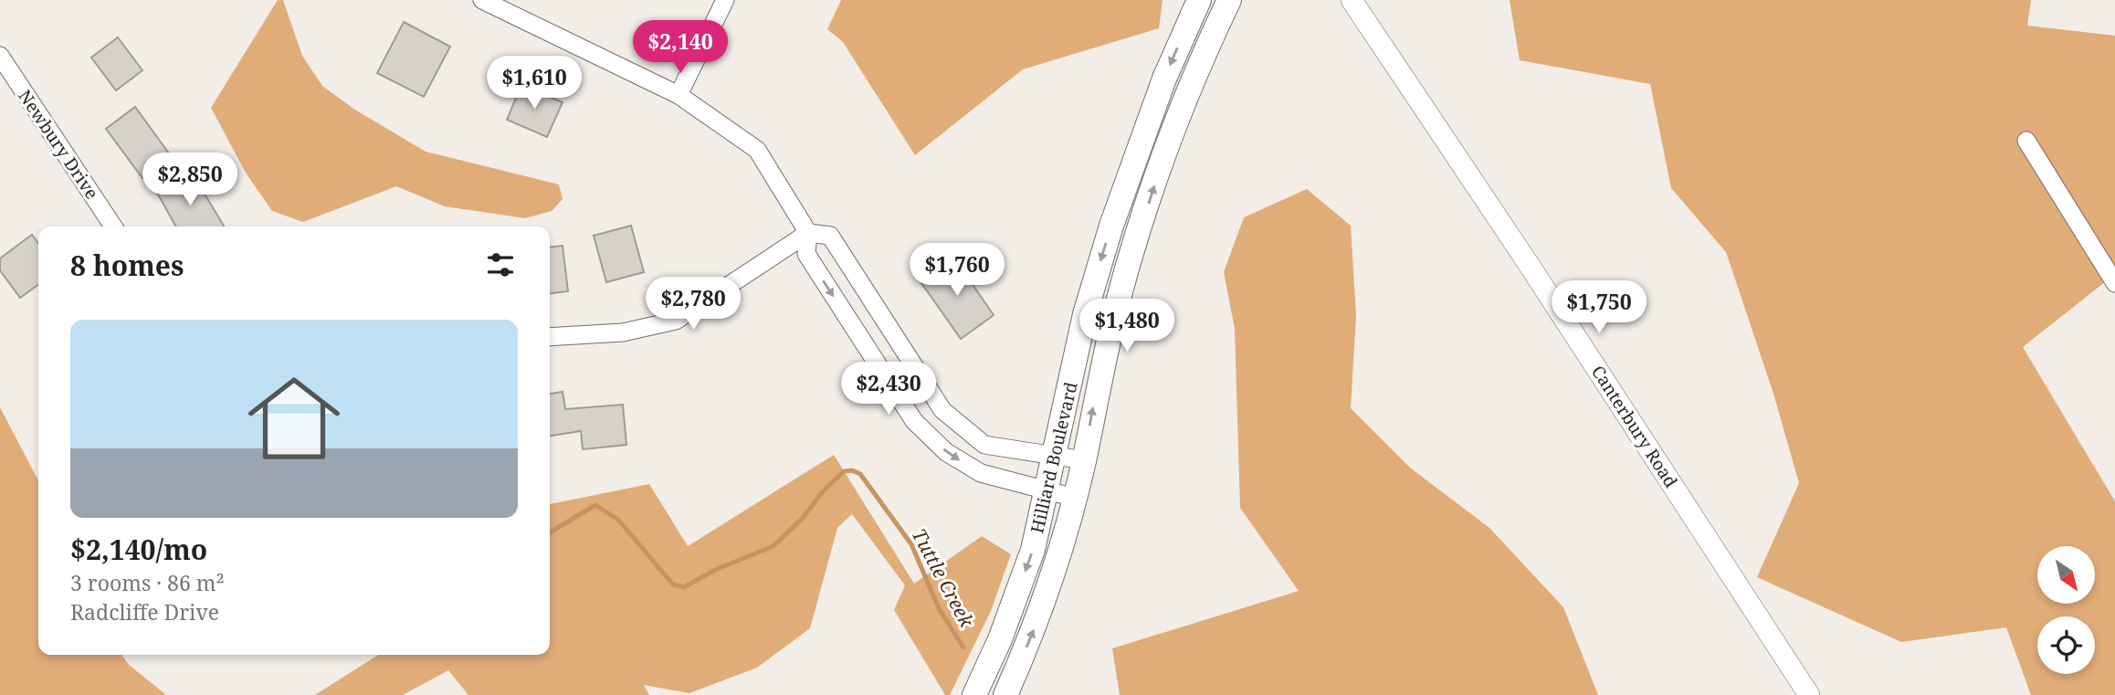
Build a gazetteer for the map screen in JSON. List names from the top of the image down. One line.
{"streets":{"main road":["Hilliard Boulevard"],"street":["Newbury Drive","Canterbury Road"]},"water":["Tuttle Creek"],"north":"bottom right","page":{"price":["$2,140","$1,610","$2,850","$1,760","$2,780","$1,750","$1,480","$2,430"],"heading":"8 homes","list":[{"name":"$2,140/mo","note":"3 rooms · 86 m² · Radcliffe Drive"}]}}
